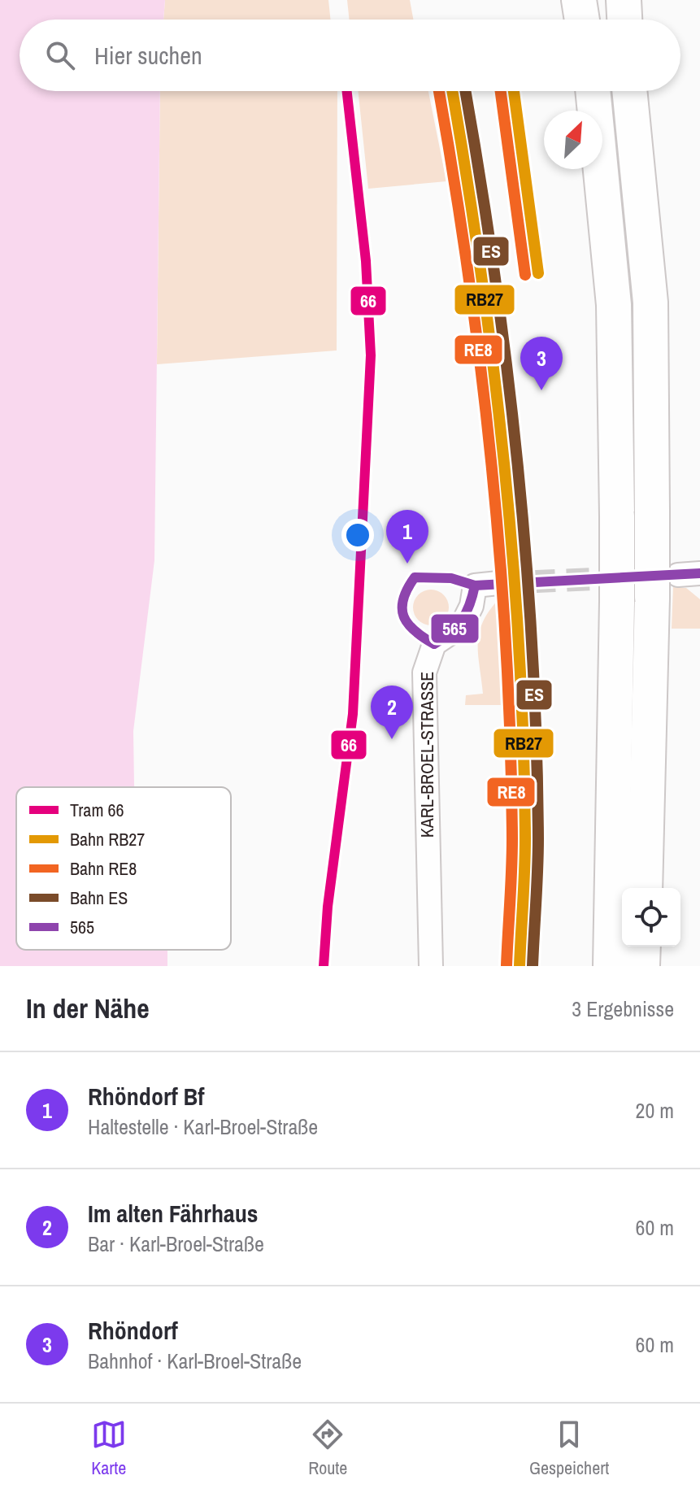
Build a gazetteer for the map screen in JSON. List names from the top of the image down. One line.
{"streets":{"street":["KARL-BROEL-STRASSE"]},"lines":["tram line 66","rail line RB27","rail line RE8","rail line ES","transit line 565"],"legend":["Tram 66","Bahn RB27","Bahn RE8","Bahn ES","565"],"north":"top right","page":{"search":"Hier suchen","pins":["3","1","2"],"heading":["In der Nähe","3 Ergebnisse"],"list":[{"mark":"1","name":"Rhöndorf Bf","note":"Haltestelle · Karl-Broel-Straße","value":"20 m"},{"mark":"2","name":"Im alten Fährhaus","note":"Bar · Karl-Broel-Straße","value":"60 m"},{"mark":"3","name":"Rhöndorf","note":"Bahnhof · Karl-Broel-Straße","value":"60 m"}],"nav":["Karte","Route","Gespeichert"]}}
